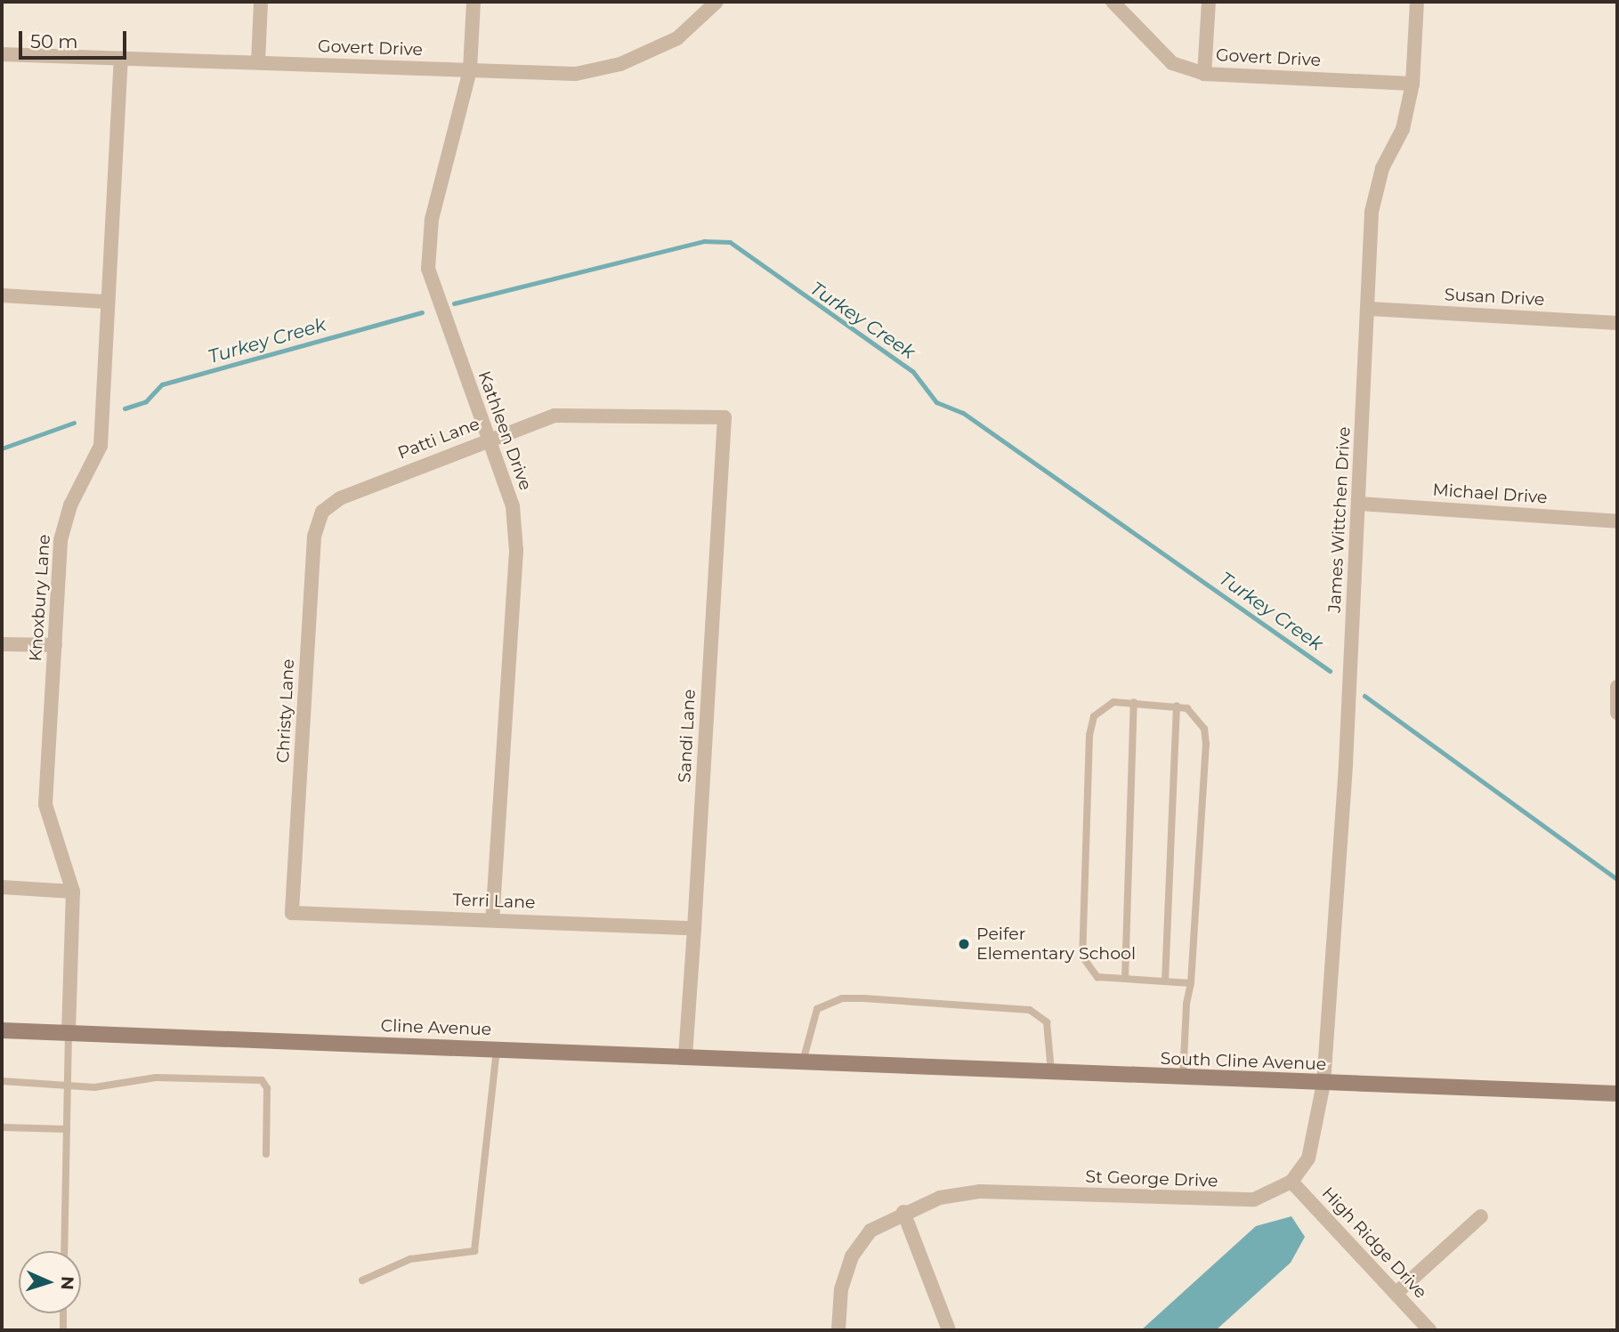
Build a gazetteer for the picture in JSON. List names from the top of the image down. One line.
{"streets":{"street":["Govert Drive","Susan Drive","Kathleen Drive","Patti Lane","Michael Drive","James Wittchen Drive","Knoxbury Lane","Christy Lane","Sandi Lane","Terri Lane","Cline Avenue","South Cline Avenue","St George Drive","High Ridge Drive"]},"crossings":[["Govert Drive","Kathleen Drive"],["Govert Drive","James Wittchen Drive"],["Govert Drive","Knoxbury Lane"],["Susan Drive","James Wittchen Drive"],["Kathleen Drive","Patti Lane"],["Kathleen Drive","Terri Lane"],["Patti Lane","Christy Lane"],["Patti Lane","Sandi Lane"],["Michael Drive","James Wittchen Drive"],["James Wittchen Drive","South Cline Avenue"],["James Wittchen Drive","St George Drive"],["Knoxbury Lane","Cline Avenue"],["Christy Lane","Terri Lane"],["Sandi Lane","Terri Lane"],["Sandi Lane","Cline Avenue"],["Cline Avenue","South Cline Avenue"],["South Cline Avenue","St George Drive"],["St George Drive","High Ridge Drive"]],"water":["Turkey Creek"],"places":["Peifer Elementary School"],"scale_bar":"50 m","north":"right"}
